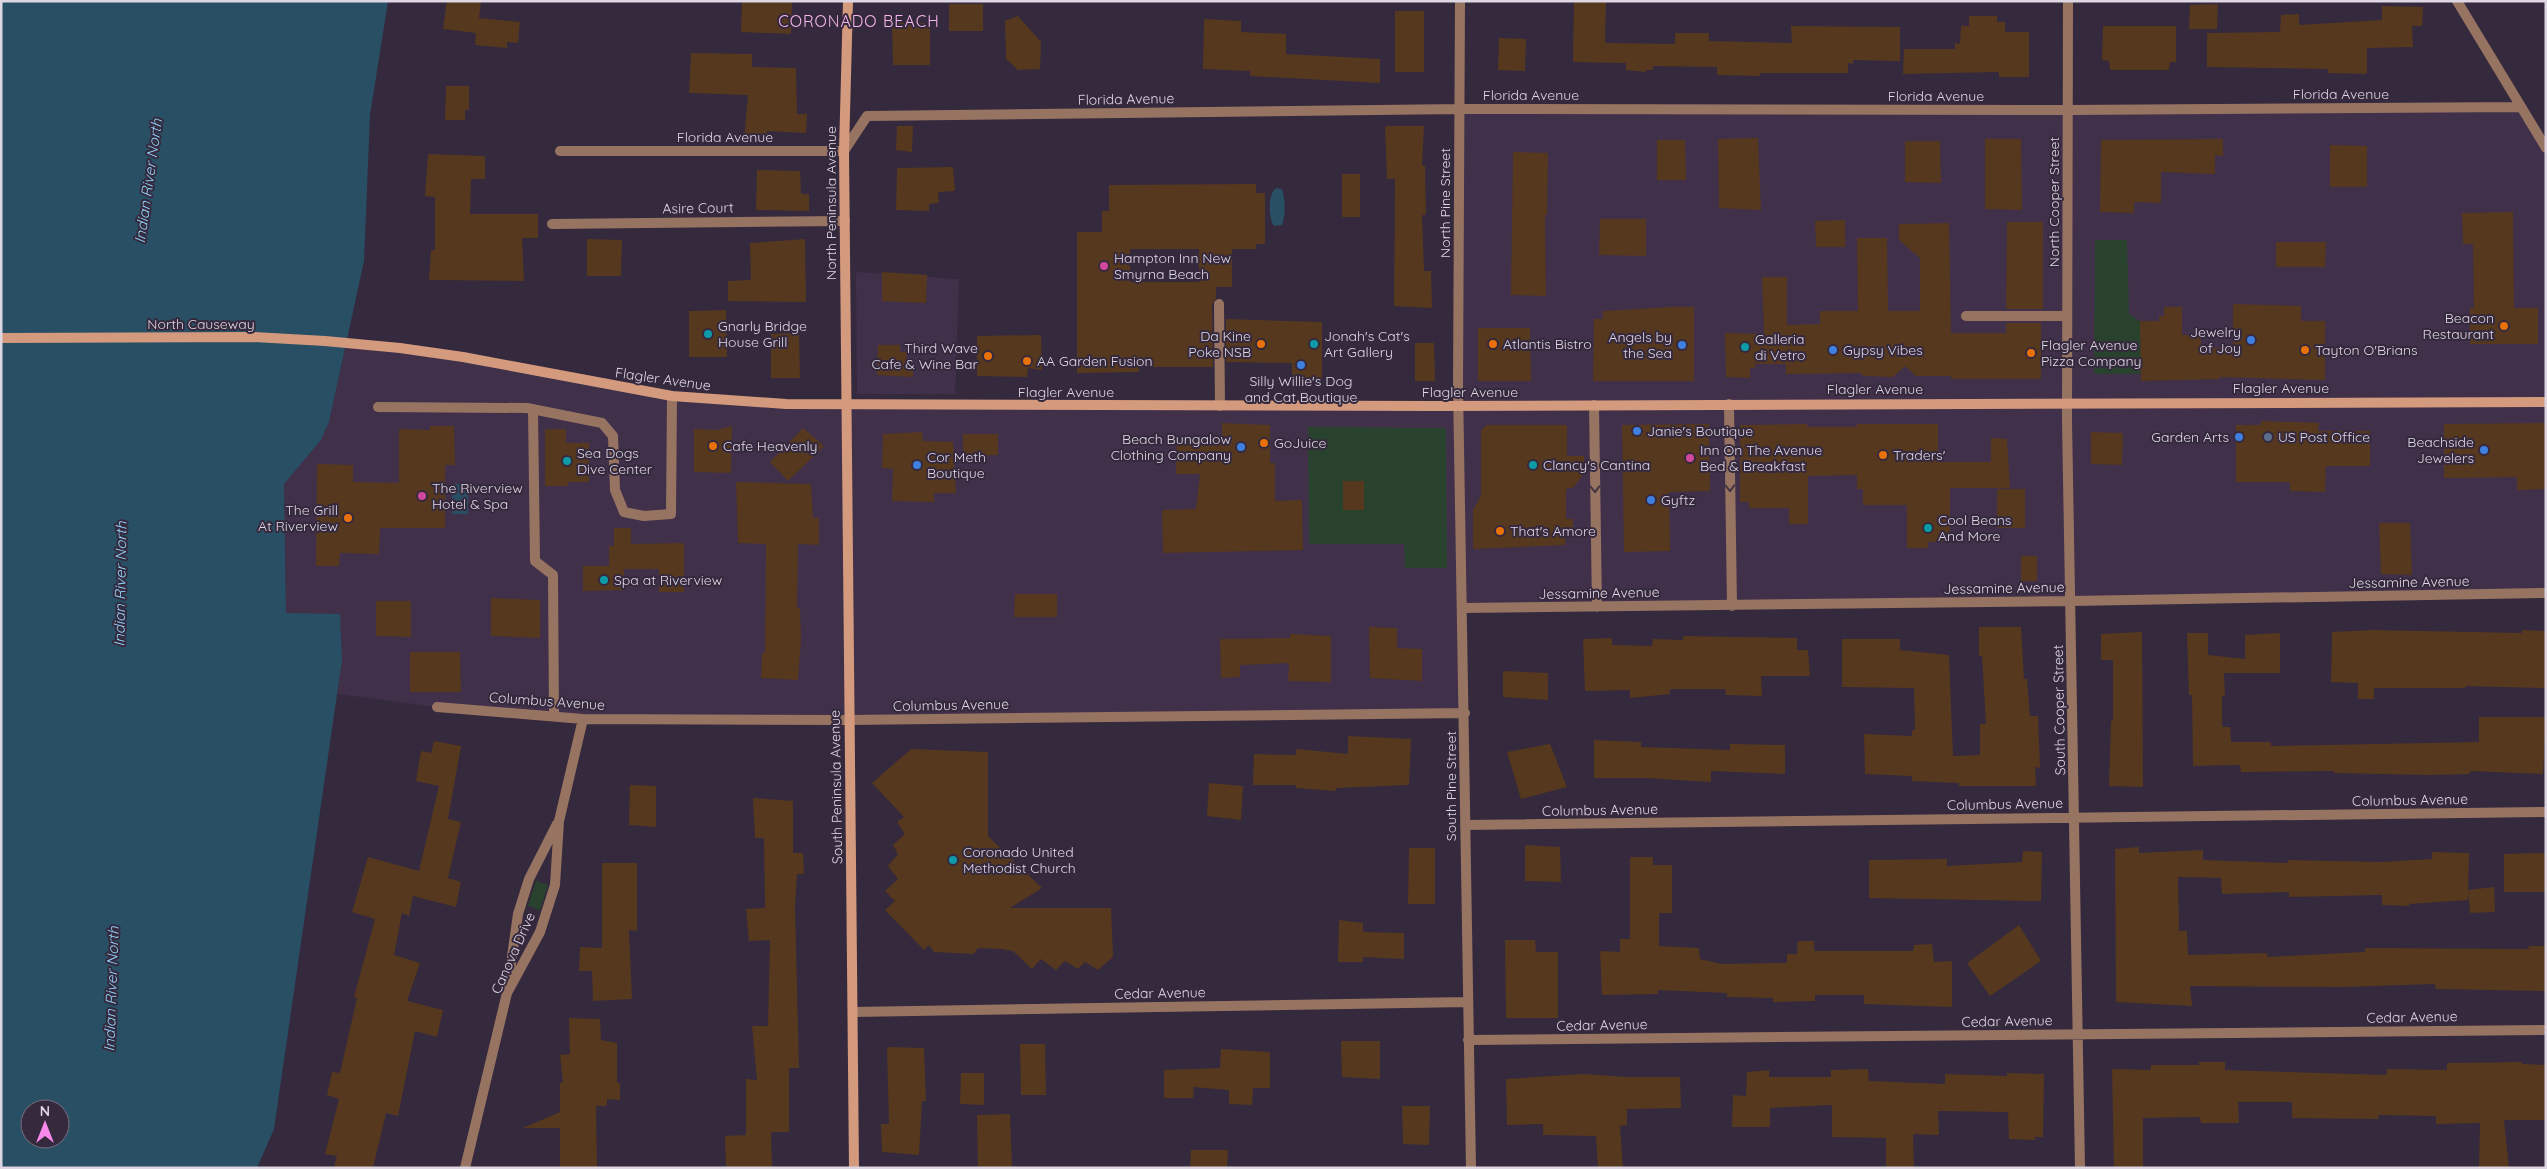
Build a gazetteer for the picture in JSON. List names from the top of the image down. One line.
{"streets":{"street":["Florida Avenue","North Cooper Street","North Peninsula Avenue","North Pine Street","Asire Court","North Causeway","Flagler Avenue","Jessamine Avenue","Columbus Avenue","South Cooper Street","South Pine Street","South Peninsula Avenue","Canova Drive","Cedar Avenue"]},"crossings":[["Florida Avenue","North Cooper Street"],["Florida Avenue","North Peninsula Avenue"],["Florida Avenue","North Pine Street"],["North Cooper Street","Flagler Avenue"],["North Cooper Street","South Cooper Street"],["North Peninsula Avenue","Asire Court"],["North Peninsula Avenue","Flagler Avenue"],["North Peninsula Avenue","South Peninsula Avenue"],["North Pine Street","Flagler Avenue"],["North Pine Street","South Pine Street"],["North Causeway","Flagler Avenue"],["Flagler Avenue","South Cooper Street"],["Flagler Avenue","South Pine Street"],["Flagler Avenue","South Peninsula Avenue"],["Jessamine Avenue","South Cooper Street"],["Jessamine Avenue","South Pine Street"],["Columbus Avenue","South Cooper Street"],["Columbus Avenue","South Pine Street"],["Columbus Avenue","South Peninsula Avenue"],["Columbus Avenue","Canova Drive"],["South Cooper Street","Cedar Avenue"],["South Pine Street","Cedar Avenue"],["South Peninsula Avenue","Cedar Avenue"]],"districts":["CORONADO BEACH"],"water":["Indian River North"],"places":["Hampton Inn New Smyrna Beach","Beacon Restaurant","Gnarly Bridge House Grill","Jewelry of Joy","Da Kine Poke NSB","Jonah's Cat's Art Gallery","Atlantis Bistro","Angels by the Sea","Galleria di Vetro","Gypsy Vibes","Tayton O'Brians","Flagler Avenue Pizza Company","Third Wave Cafe & Wine Bar","AA Garden Fusion","Silly Willie's Dog and Cat Boutique","Janie's Boutique","Garden Arts","US Post Office","GoJuice","Cafe Heavenly","Beach Bungalow Clothing Company","Beachside Jewelers","Traders'","Inn On The Avenue Bed & Breakfast","Sea Dogs Dive Center","Cor Meth Boutique","Clancy's Cantina","The Riverview Hotel & Spa","Gyftz","The Grill At Riverview","Cool Beans And More","That's Amore","Spa at Riverview","Coronado United Methodist Church"],"north":"top"}
